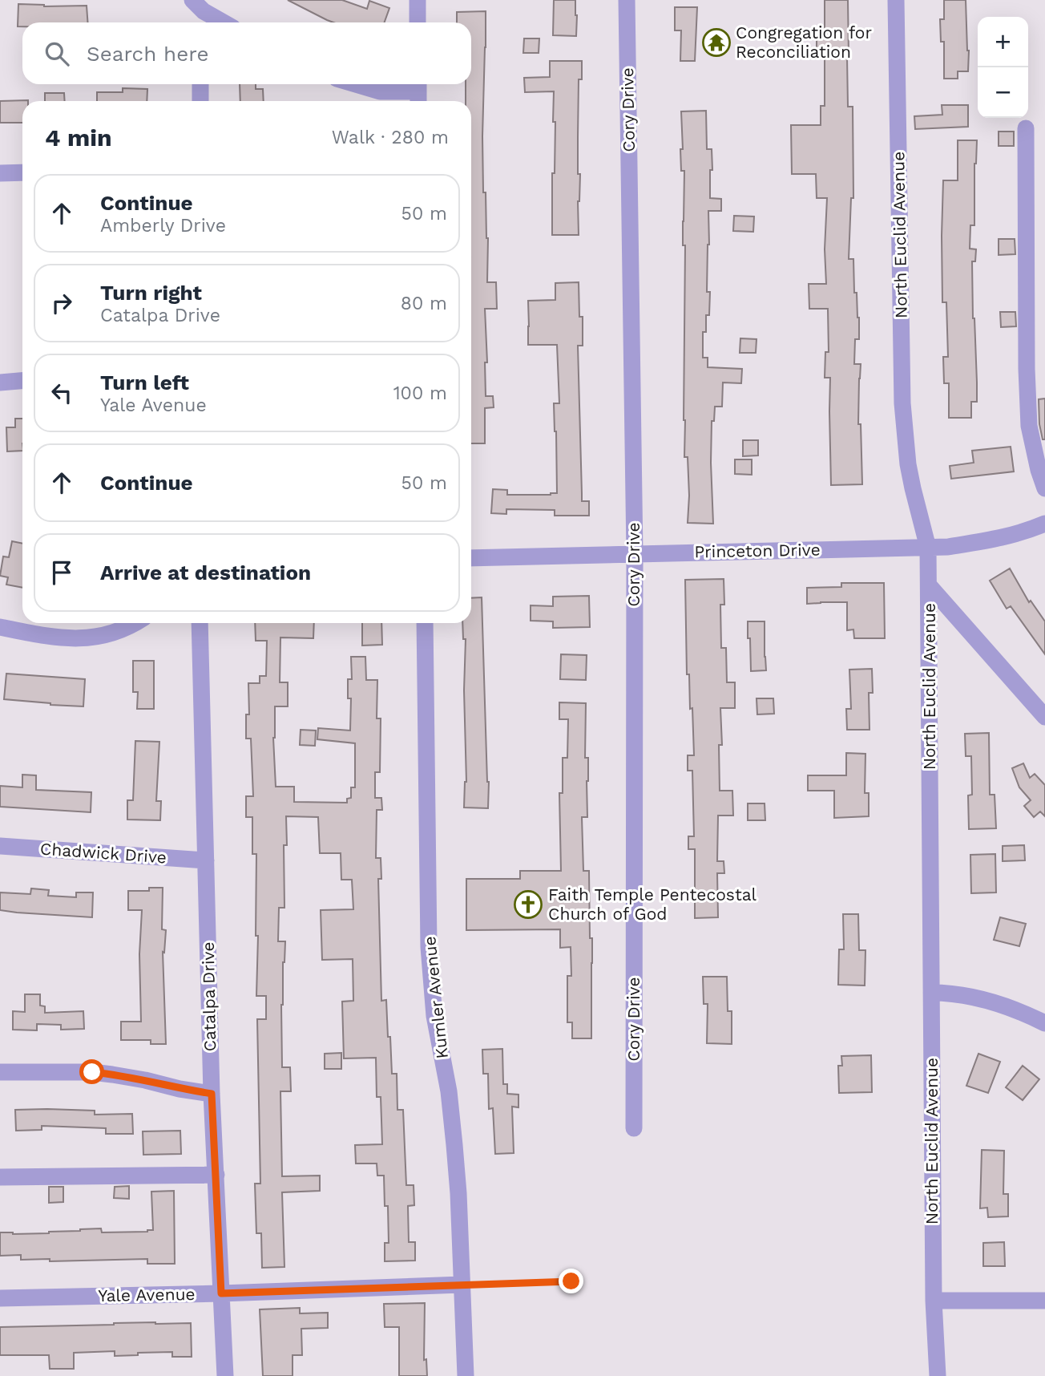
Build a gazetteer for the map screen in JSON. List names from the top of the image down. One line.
{"streets":{"street":["Cory Drive","North Euclid Avenue","Princeton Drive","Chadwick Drive","Catalpa Drive","Kumler Avenue","Yale Avenue"]},"crossings":[["Cory Drive","Princeton Drive"],["North Euclid Avenue","Princeton Drive"],["Chadwick Drive","Catalpa Drive"],["Catalpa Drive","Yale Avenue"],["Kumler Avenue","Yale Avenue"]],"places":{"temple":["Congregation for Reconciliation"],"church":["Faith Temple Pentecostal Church of God"]},"page":{"map_buttons":["+","−"],"search":"Search here","heading":["4 min","Walk · 280 m"],"list":[["Continue","Amberly Drive","50 m"],["Turn right","Catalpa Drive","80 m"],["Turn left","Yale Avenue","100 m"],["Continue","50 m"],"Arrive at destination"]}}
